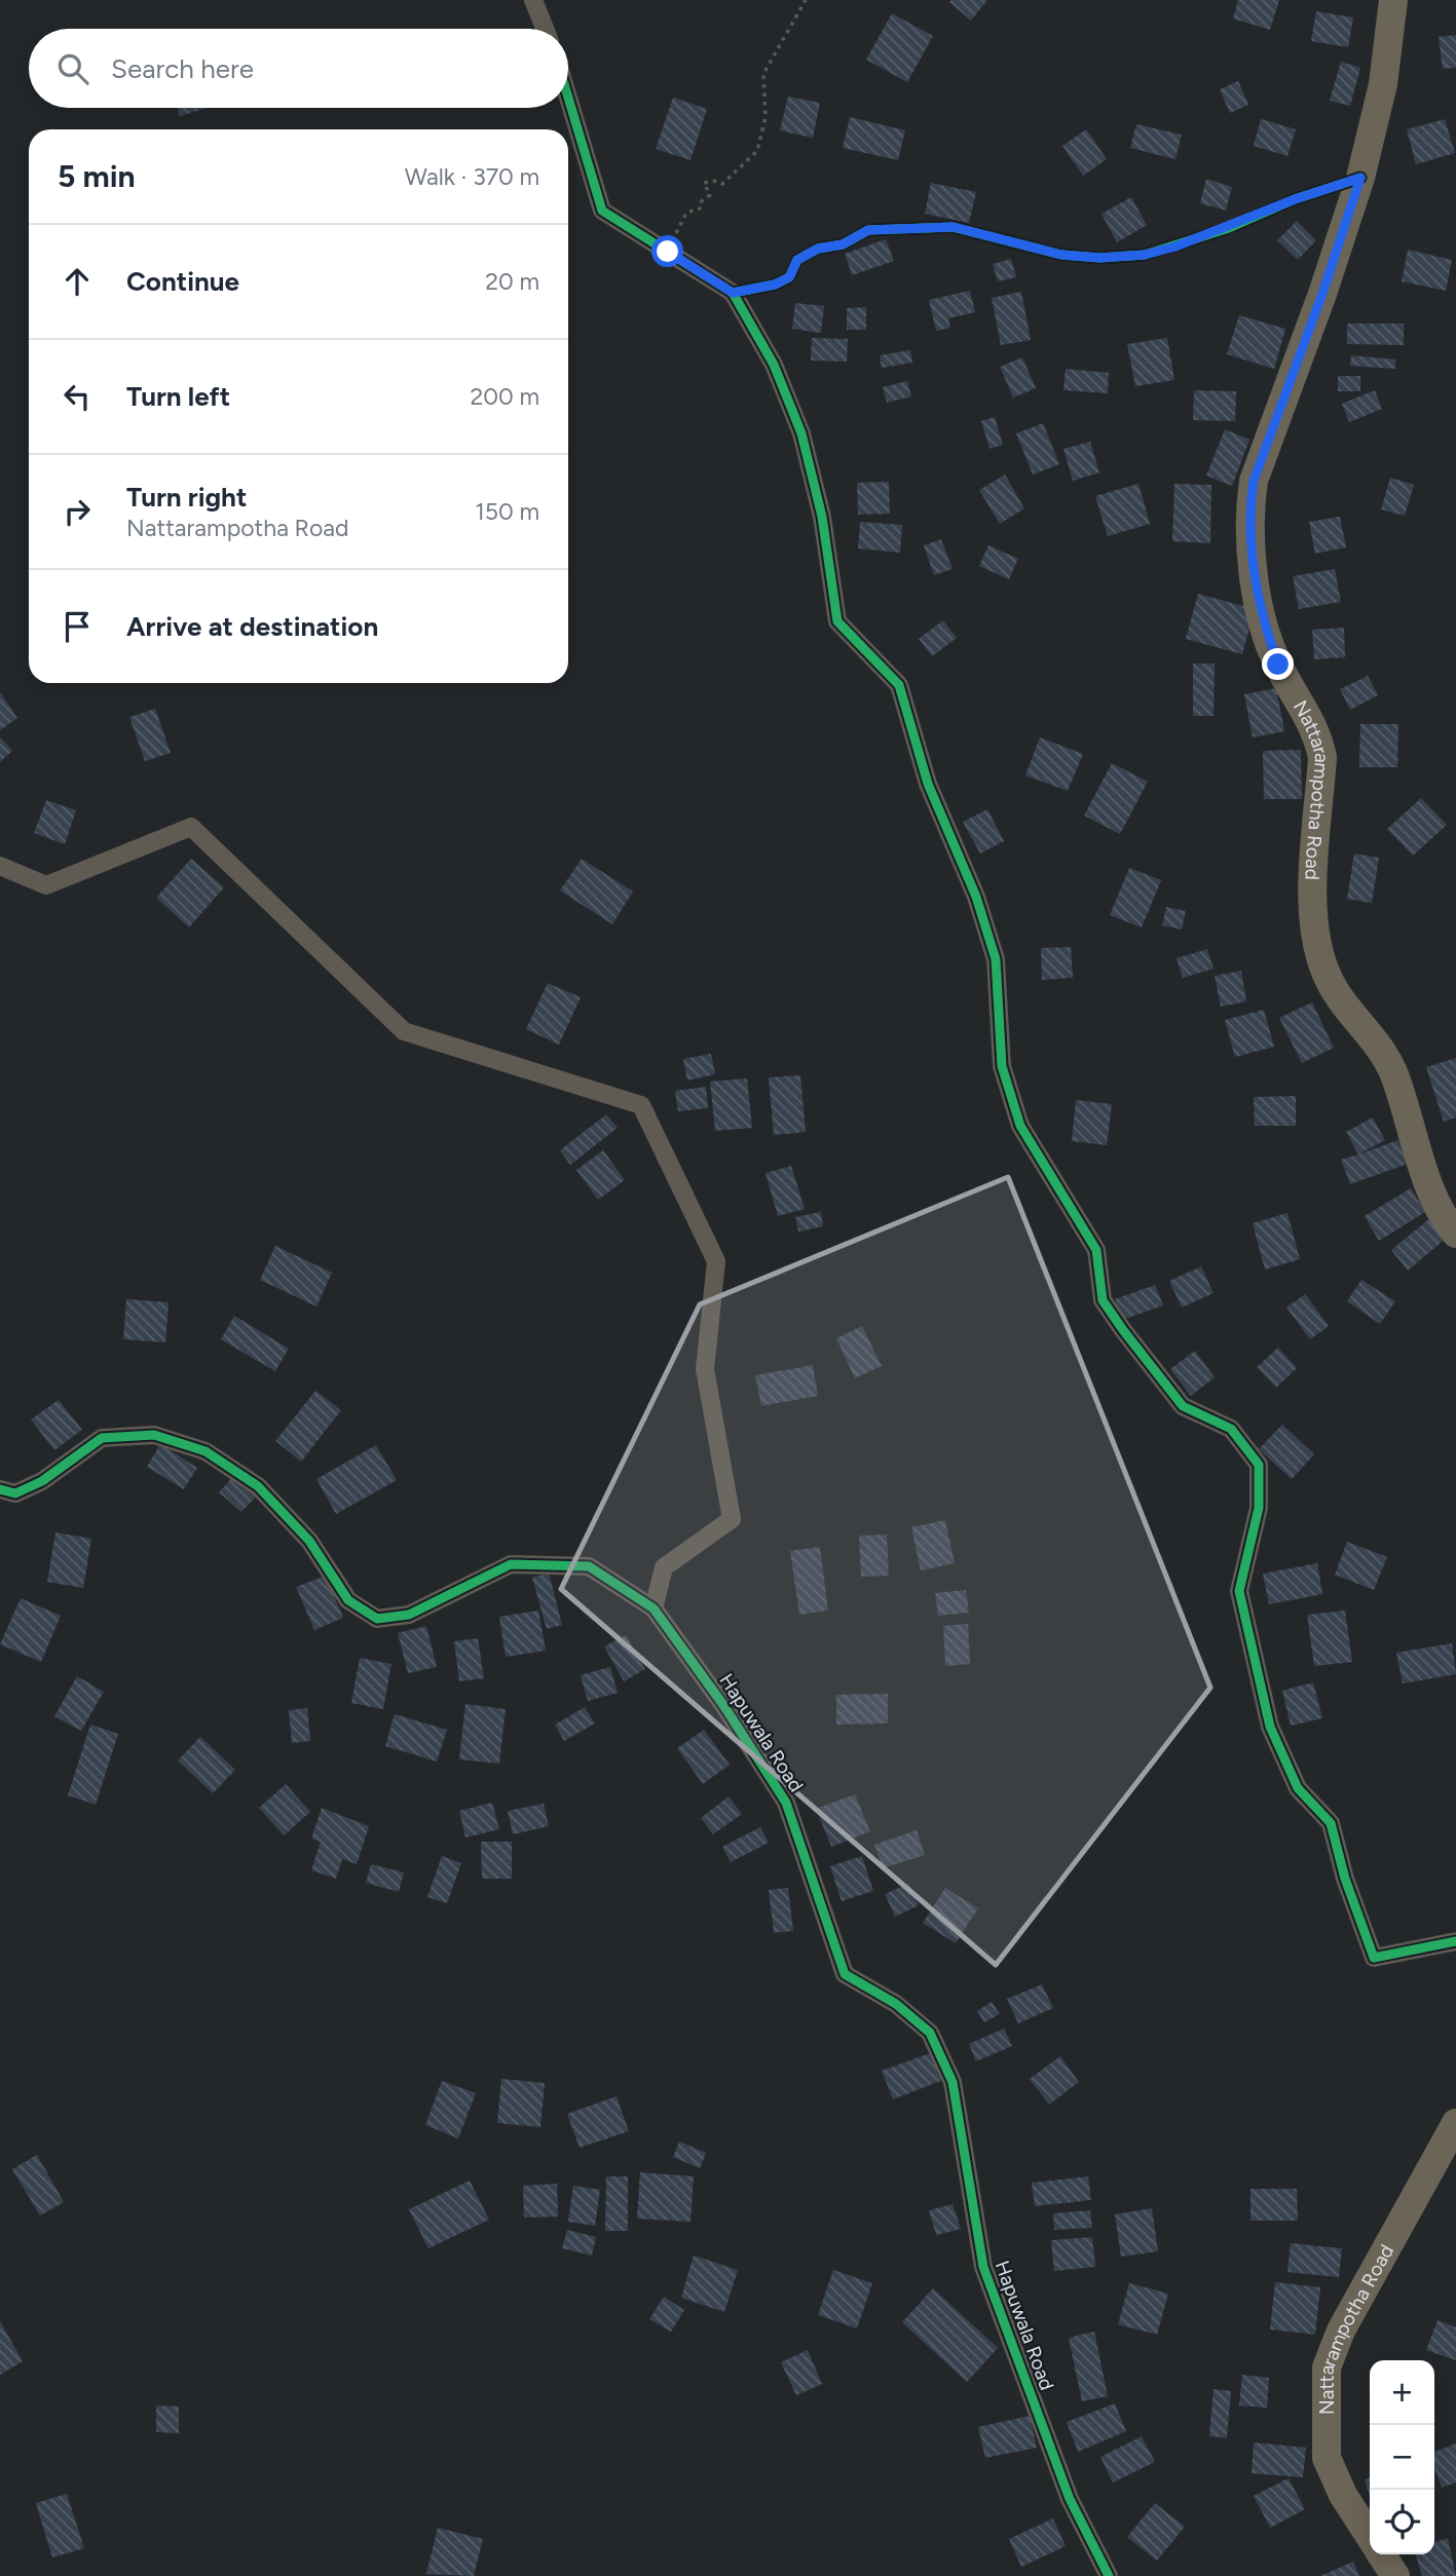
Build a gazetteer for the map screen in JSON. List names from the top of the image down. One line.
{"streets":{"main road":["Nattarampotha Road"],"street":["Hapuwala Road"]},"page":{"search":"Search here","heading":["5 min","Walk · 370 m"],"list":[["Continue","20 m"],["Turn left","200 m"],["Turn right","Nattarampotha Road","150 m"],"Arrive at destination"],"map_buttons":["+","−"]}}
